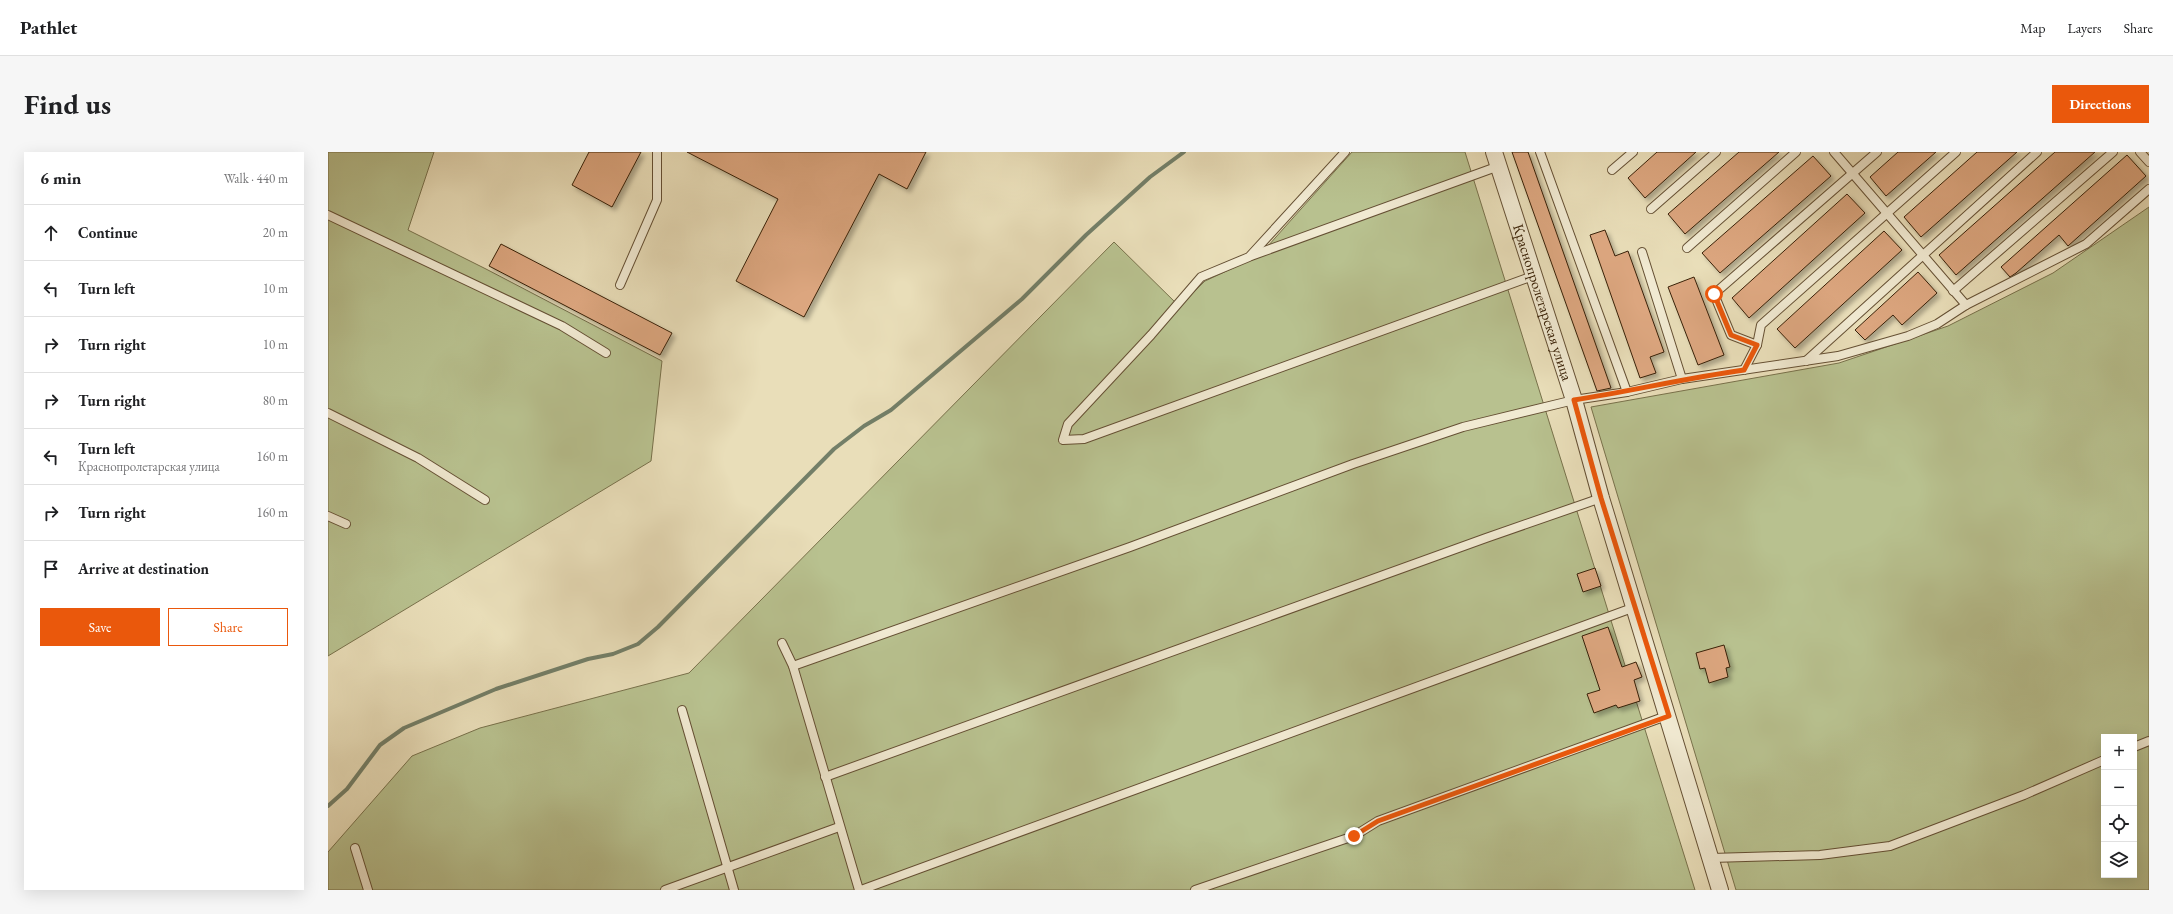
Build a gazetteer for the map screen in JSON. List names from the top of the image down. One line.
{"streets":{"street":["Краснопролетарская улица"]},"page":{"header":"Pathlet","nav":["Map","Layers","Share"],"buttons":["Directions",["Save","Share"]],"title":"Find us","heading":["6 min","Walk · 440 m"],"list":[["Continue","20 m"],["Turn left","10 m"],["Turn right","10 m"],["Turn right","80 m"],["Turn left","Краснопролетарская улица","160 m"],["Turn right","160 m"],"Arrive at destination"],"map_buttons":["+","−"]}}
